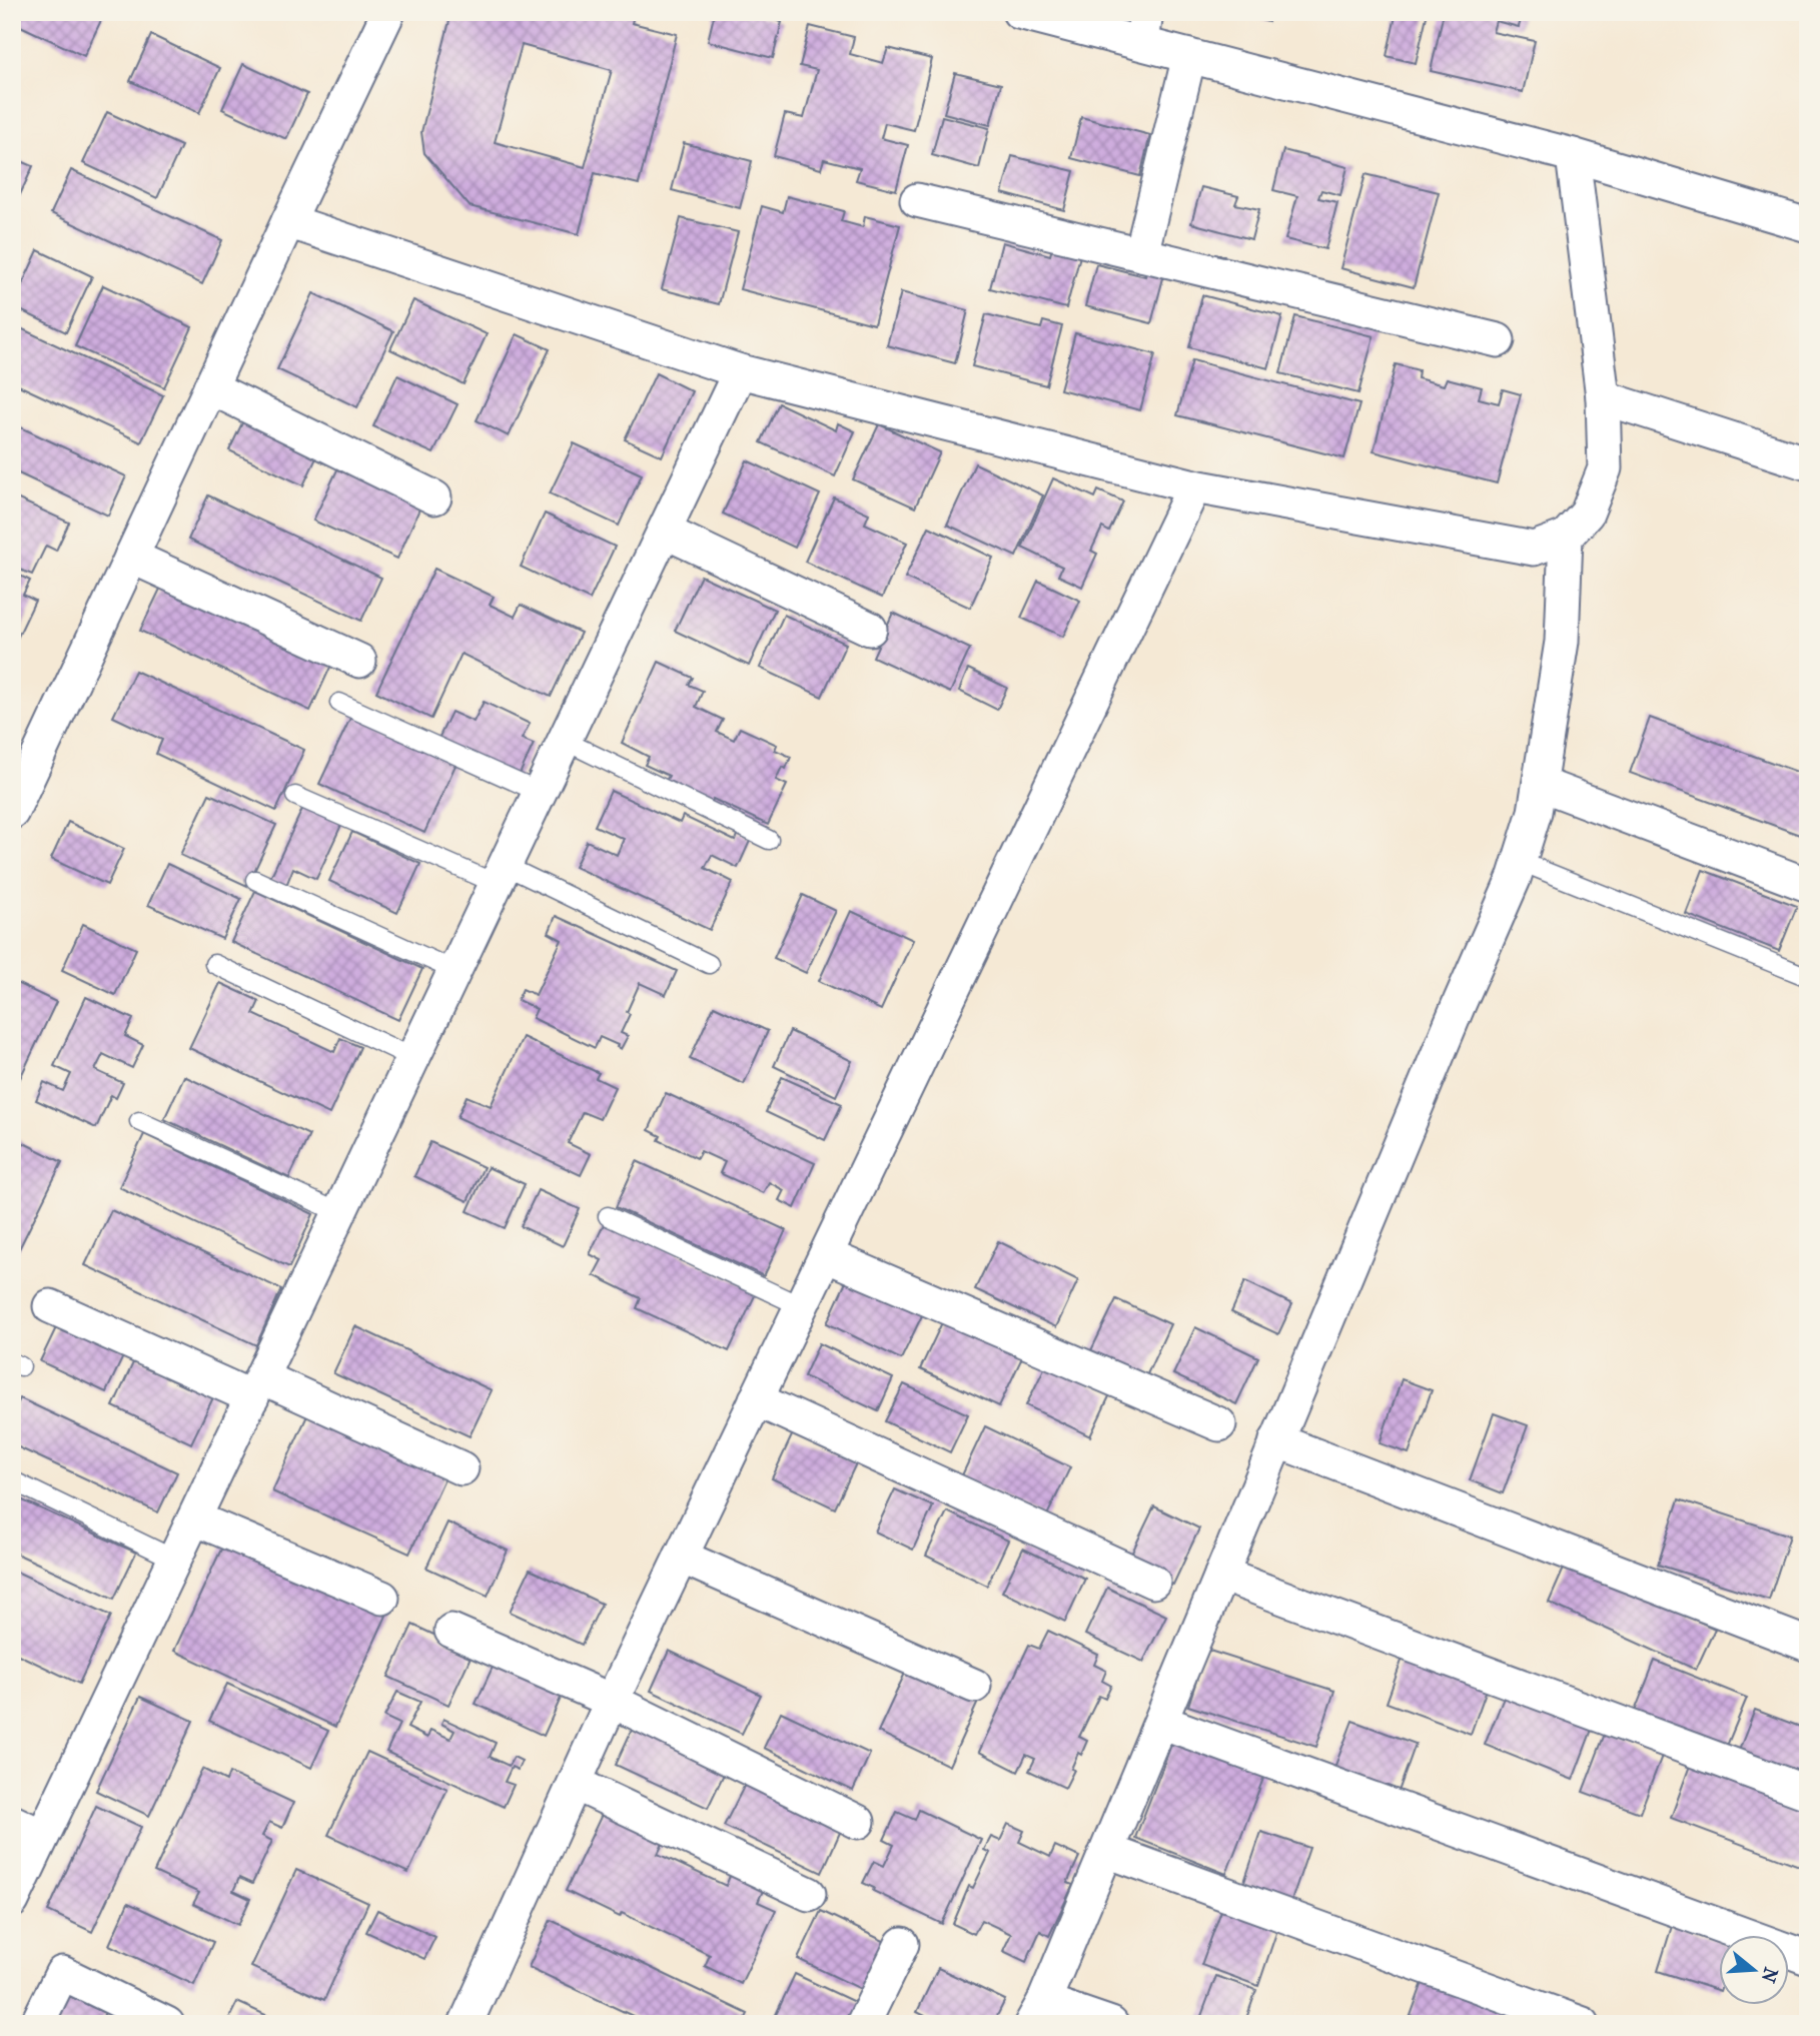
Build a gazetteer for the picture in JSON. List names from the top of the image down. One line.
{"north":"right"}
